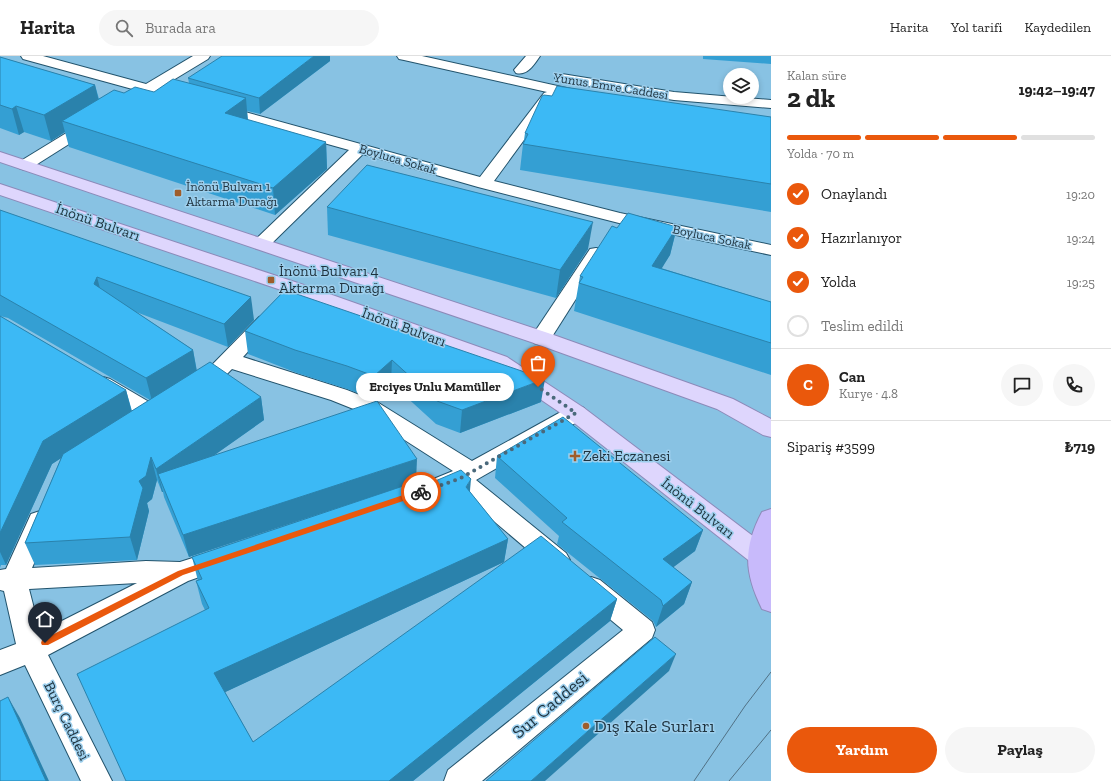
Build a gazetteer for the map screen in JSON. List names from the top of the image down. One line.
{"streets":{"main road":["İnönü Bulvarı"],"street":["Yunus Emre Caddesi","Boyluca Sokak","Sur Caddesi","Burç Caddesi"]},"places":{"transit":["İnönü Bulvarı 1 Aktarma Durağı","İnönü Bulvarı 4 Aktarma Durağı"],"other":["Erciyes Unlu Mamüller","Dış Kale Surları"],"health":["Zeki Eczanesi"]},"page":{"header":"Harita","search":"Burada ara","nav":["Harita","Yol tarifi","Kaydedilen"],"heading":["2 dk","Kalan süre","19:42–19:47"],"panel":["Can","Kurye · 4.8","Sipariş #3599","₺719"],"bar":"Yolda · 70 m","list":[["Onaylandı","19:20"],["Hazırlanıyor","19:24"],["Yolda","19:25"],"Teslim edildi"],"round":"C","bubble":"Erciyes Unlu Mamüller","buttons":["Yardım","Paylaş"]}}
